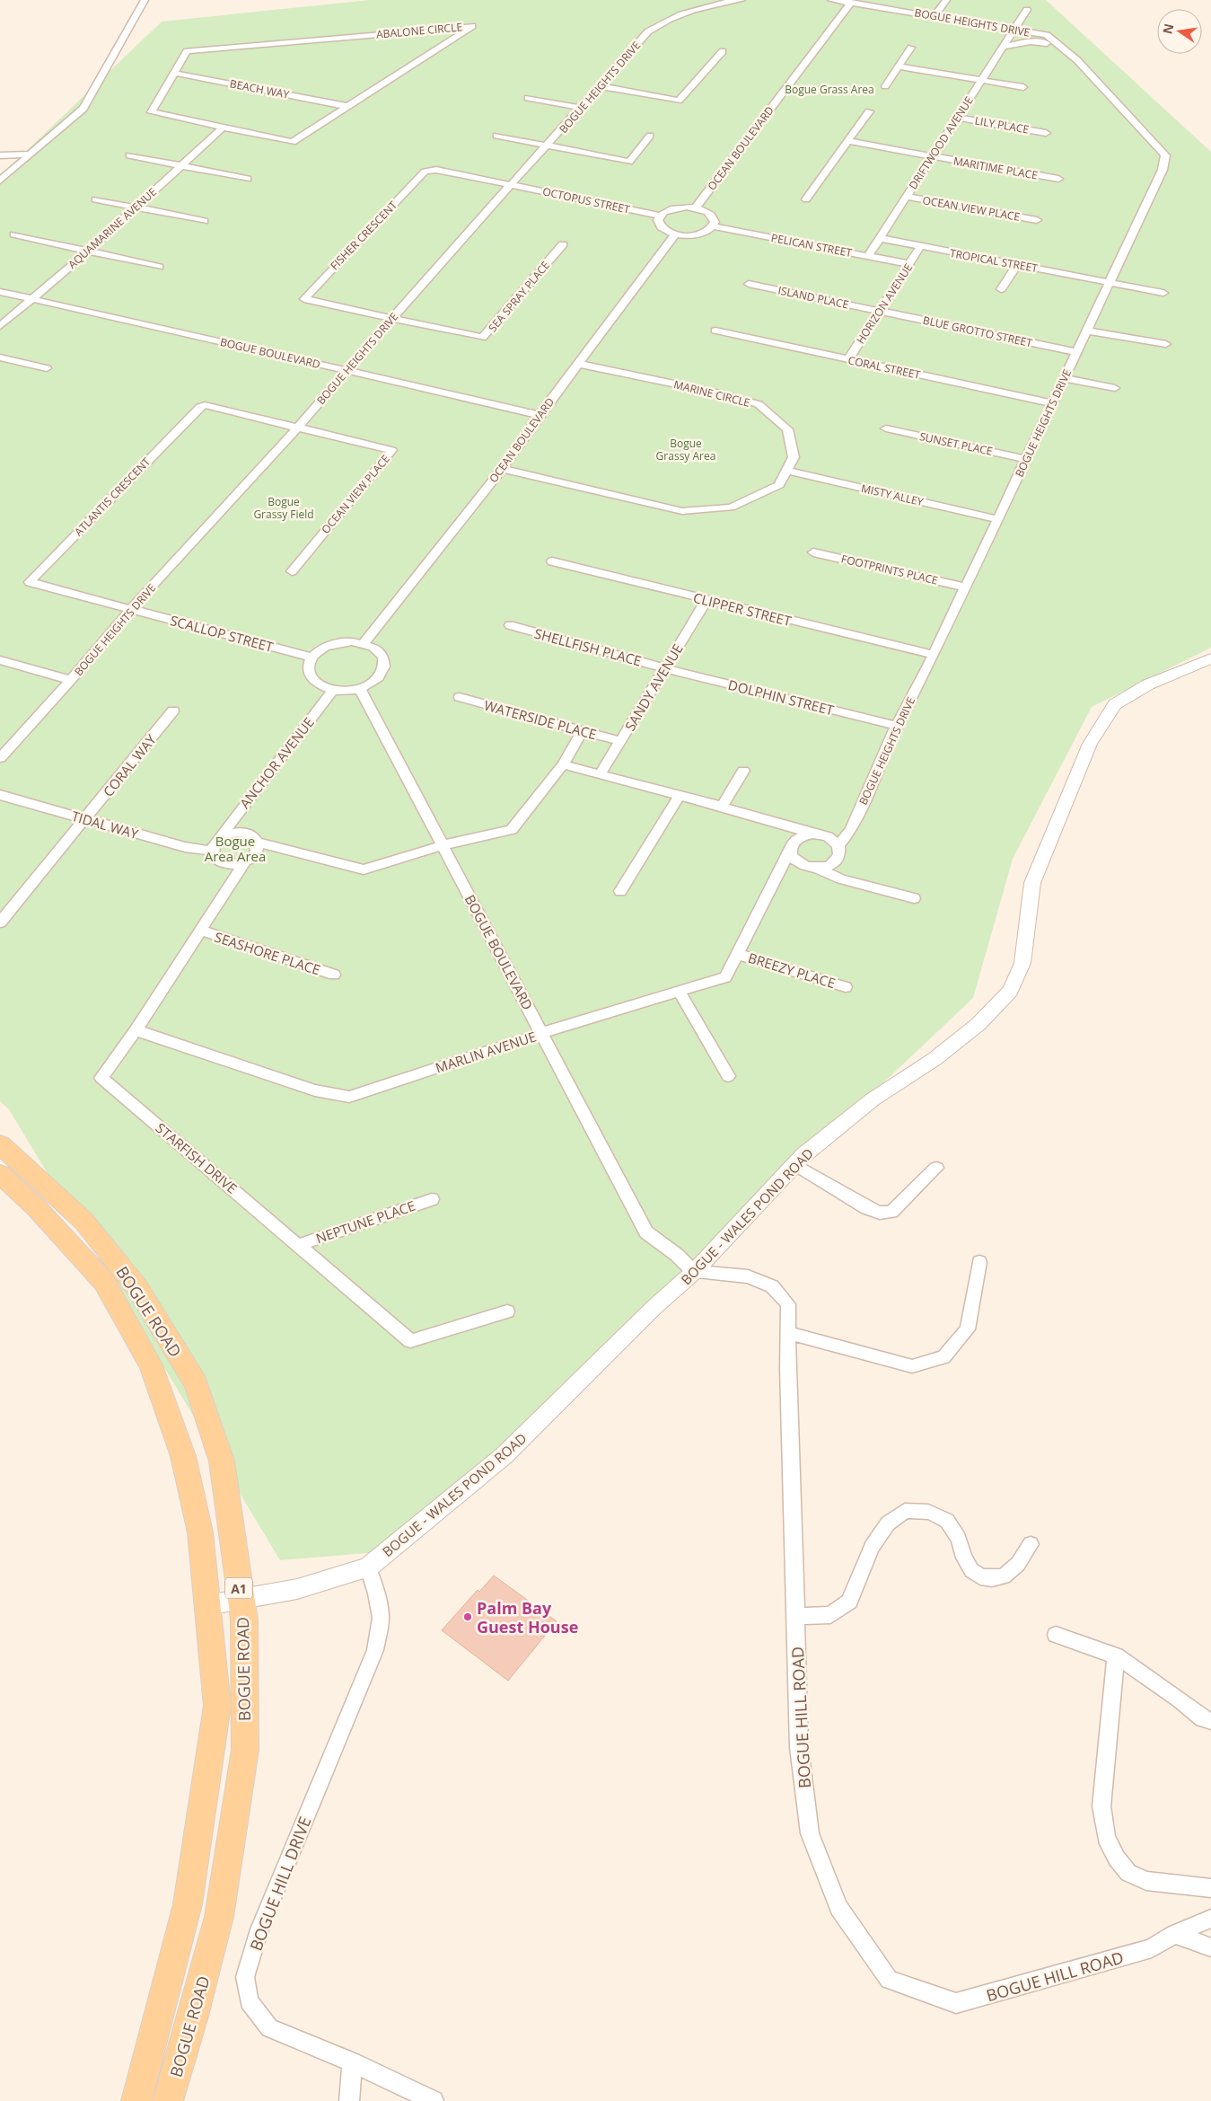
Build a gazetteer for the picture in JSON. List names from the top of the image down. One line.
{"streets":{"main road":["BOGUE ROAD","A1"],"street":["BOGUE HEIGHTS DRIVE","ABALONE CIRCLE","BEACH WAY","LILY PLACE","DRIFTWOOD AVENUE","OCEAN BOULEVARD","MARITIME PLACE","OCTOPUS STREET","OCEAN VIEW PLACE","AQUAMARINE AVENUE","FISHER CRESCENT","PELICAN STREET","TROPICAL STREET","SEA SPRAY PLACE","ISLAND PLACE","HORIZON AVENUE","BLUE GROTTO STREET","BOGUE BOULEVARD","CORAL STREET","MARINE CIRCLE","SUNSET PLACE","MISTY ALLEY","ATLANTIS CRESCENT","FOOTPRINTS PLACE","CLIPPER STREET","SCALLOP STREET","SHELLFISH PLACE","SANDY AVENUE","DOLPHIN STREET","WATERSIDE PLACE","ANCHOR AVENUE","CORAL WAY","TIDAL WAY","SEASHORE PLACE","BREEZY PLACE","MARLIN AVENUE","STARFISH DRIVE","BOGUE - WALES POND ROAD","NEPTUNE PLACE","BOGUE HILL ROAD","BOGUE HILL DRIVE"]},"crossings":[["BOGUE HEIGHTS DRIVE","DRIFTWOOD AVENUE"],["BOGUE HEIGHTS DRIVE","OCEAN BOULEVARD"],["BOGUE HEIGHTS DRIVE","OCTOPUS STREET"],["BOGUE HEIGHTS DRIVE","OCEAN VIEW PLACE"],["BOGUE HEIGHTS DRIVE","FISHER CRESCENT"],["BOGUE HEIGHTS DRIVE","TROPICAL STREET"],["BOGUE HEIGHTS DRIVE","SEA SPRAY PLACE"],["BOGUE HEIGHTS DRIVE","BLUE GROTTO STREET"],["BOGUE HEIGHTS DRIVE","BOGUE BOULEVARD"],["BOGUE HEIGHTS DRIVE","CORAL STREET"],["BOGUE HEIGHTS DRIVE","SUNSET PLACE"],["BOGUE HEIGHTS DRIVE","MISTY ALLEY"],["BOGUE HEIGHTS DRIVE","ATLANTIS CRESCENT"],["BOGUE HEIGHTS DRIVE","FOOTPRINTS PLACE"],["BOGUE HEIGHTS DRIVE","CLIPPER STREET"],["BOGUE HEIGHTS DRIVE","SCALLOP STREET"],["BOGUE HEIGHTS DRIVE","DOLPHIN STREET"],["BOGUE HEIGHTS DRIVE","MARLIN AVENUE"],["ABALONE CIRCLE","BEACH WAY"],["ABALONE CIRCLE","AQUAMARINE AVENUE"],["LILY PLACE","DRIFTWOOD AVENUE"],["DRIFTWOOD AVENUE","MARITIME PLACE"],["DRIFTWOOD AVENUE","OCEAN VIEW PLACE"],["DRIFTWOOD AVENUE","PELICAN STREET"],["DRIFTWOOD AVENUE","TROPICAL STREET"],["OCEAN BOULEVARD","BOGUE BOULEVARD"],["OCEAN BOULEVARD","MARINE CIRCLE"],["OCEAN BOULEVARD","SCALLOP STREET"],["OCEAN BOULEVARD","ANCHOR AVENUE"],["OCTOPUS STREET","FISHER CRESCENT"],["OCEAN VIEW PLACE","ATLANTIS CRESCENT"],["AQUAMARINE AVENUE","BOGUE BOULEVARD"],["FISHER CRESCENT","SEA SPRAY PLACE"],["PELICAN STREET","HORIZON AVENUE"],["TROPICAL STREET","HORIZON AVENUE"],["ISLAND PLACE","HORIZON AVENUE"],["ISLAND PLACE","BLUE GROTTO STREET"],["HORIZON AVENUE","BLUE GROTTO STREET"],["HORIZON AVENUE","CORAL STREET"],["BOGUE BOULEVARD","SCALLOP STREET"],["BOGUE BOULEVARD","ANCHOR AVENUE"],["BOGUE BOULEVARD","MARLIN AVENUE"],["BOGUE BOULEVARD","BOGUE - WALES POND ROAD"],["BOGUE BOULEVARD","BOGUE HILL ROAD"],["MARINE CIRCLE","MISTY ALLEY"],["ATLANTIS CRESCENT","SCALLOP STREET"],["CLIPPER STREET","SANDY AVENUE"],["SCALLOP STREET","ANCHOR AVENUE"],["SHELLFISH PLACE","SANDY AVENUE"],["SHELLFISH PLACE","DOLPHIN STREET"],["SANDY AVENUE","DOLPHIN STREET"],["SANDY AVENUE","WATERSIDE PLACE"],["ANCHOR AVENUE","TIDAL WAY"],["ANCHOR AVENUE","STARFISH DRIVE"],["CORAL WAY","TIDAL WAY"],["TIDAL WAY","STARFISH DRIVE"],["SEASHORE PLACE","STARFISH DRIVE"],["BREEZY PLACE","MARLIN AVENUE"],["MARLIN AVENUE","STARFISH DRIVE"],["STARFISH DRIVE","NEPTUNE PLACE"],["BOGUE - WALES POND ROAD","BOGUE ROAD"],["BOGUE - WALES POND ROAD","BOGUE HILL ROAD"],["BOGUE - WALES POND ROAD","BOGUE HILL DRIVE"]],"parks":["Bogue Grass Area","Bogue Grassy Area","Bogue Grassy Field","Bogue Area Area"],"places":["Palm Bay Guest House"],"north":"left"}
